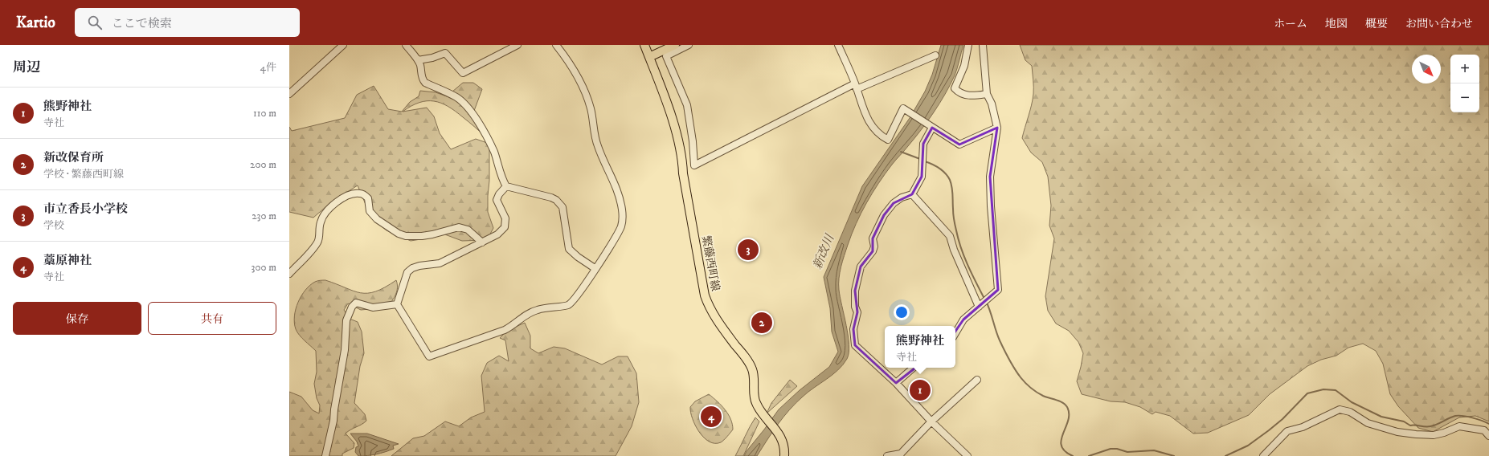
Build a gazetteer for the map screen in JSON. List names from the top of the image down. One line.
{"streets":{"main road":["繁藤西町線"]},"water":["新改川"],"north":"bottom right","page":{"header":"Kartio","search":"ここで検索","nav":["ホーム","地図","概要","お問い合わせ"],"heading":["周辺","4件"],"map_buttons":["+","−"],"list":[{"mark":"1","name":"熊野神社","note":"寺社","value":"110 m"},{"mark":"2","name":"新改保育所","note":"学校 · 繁藤西町線","value":"200 m"},{"mark":"3","name":"市立香長小学校","note":"学校","value":"230 m"},{"mark":"4","name":"藁原神社","note":"寺社","value":"300 m"}],"pins":["3","2","1","4"],"buttons":["保存","共有"],"popup":["熊野神社","寺社"]}}
